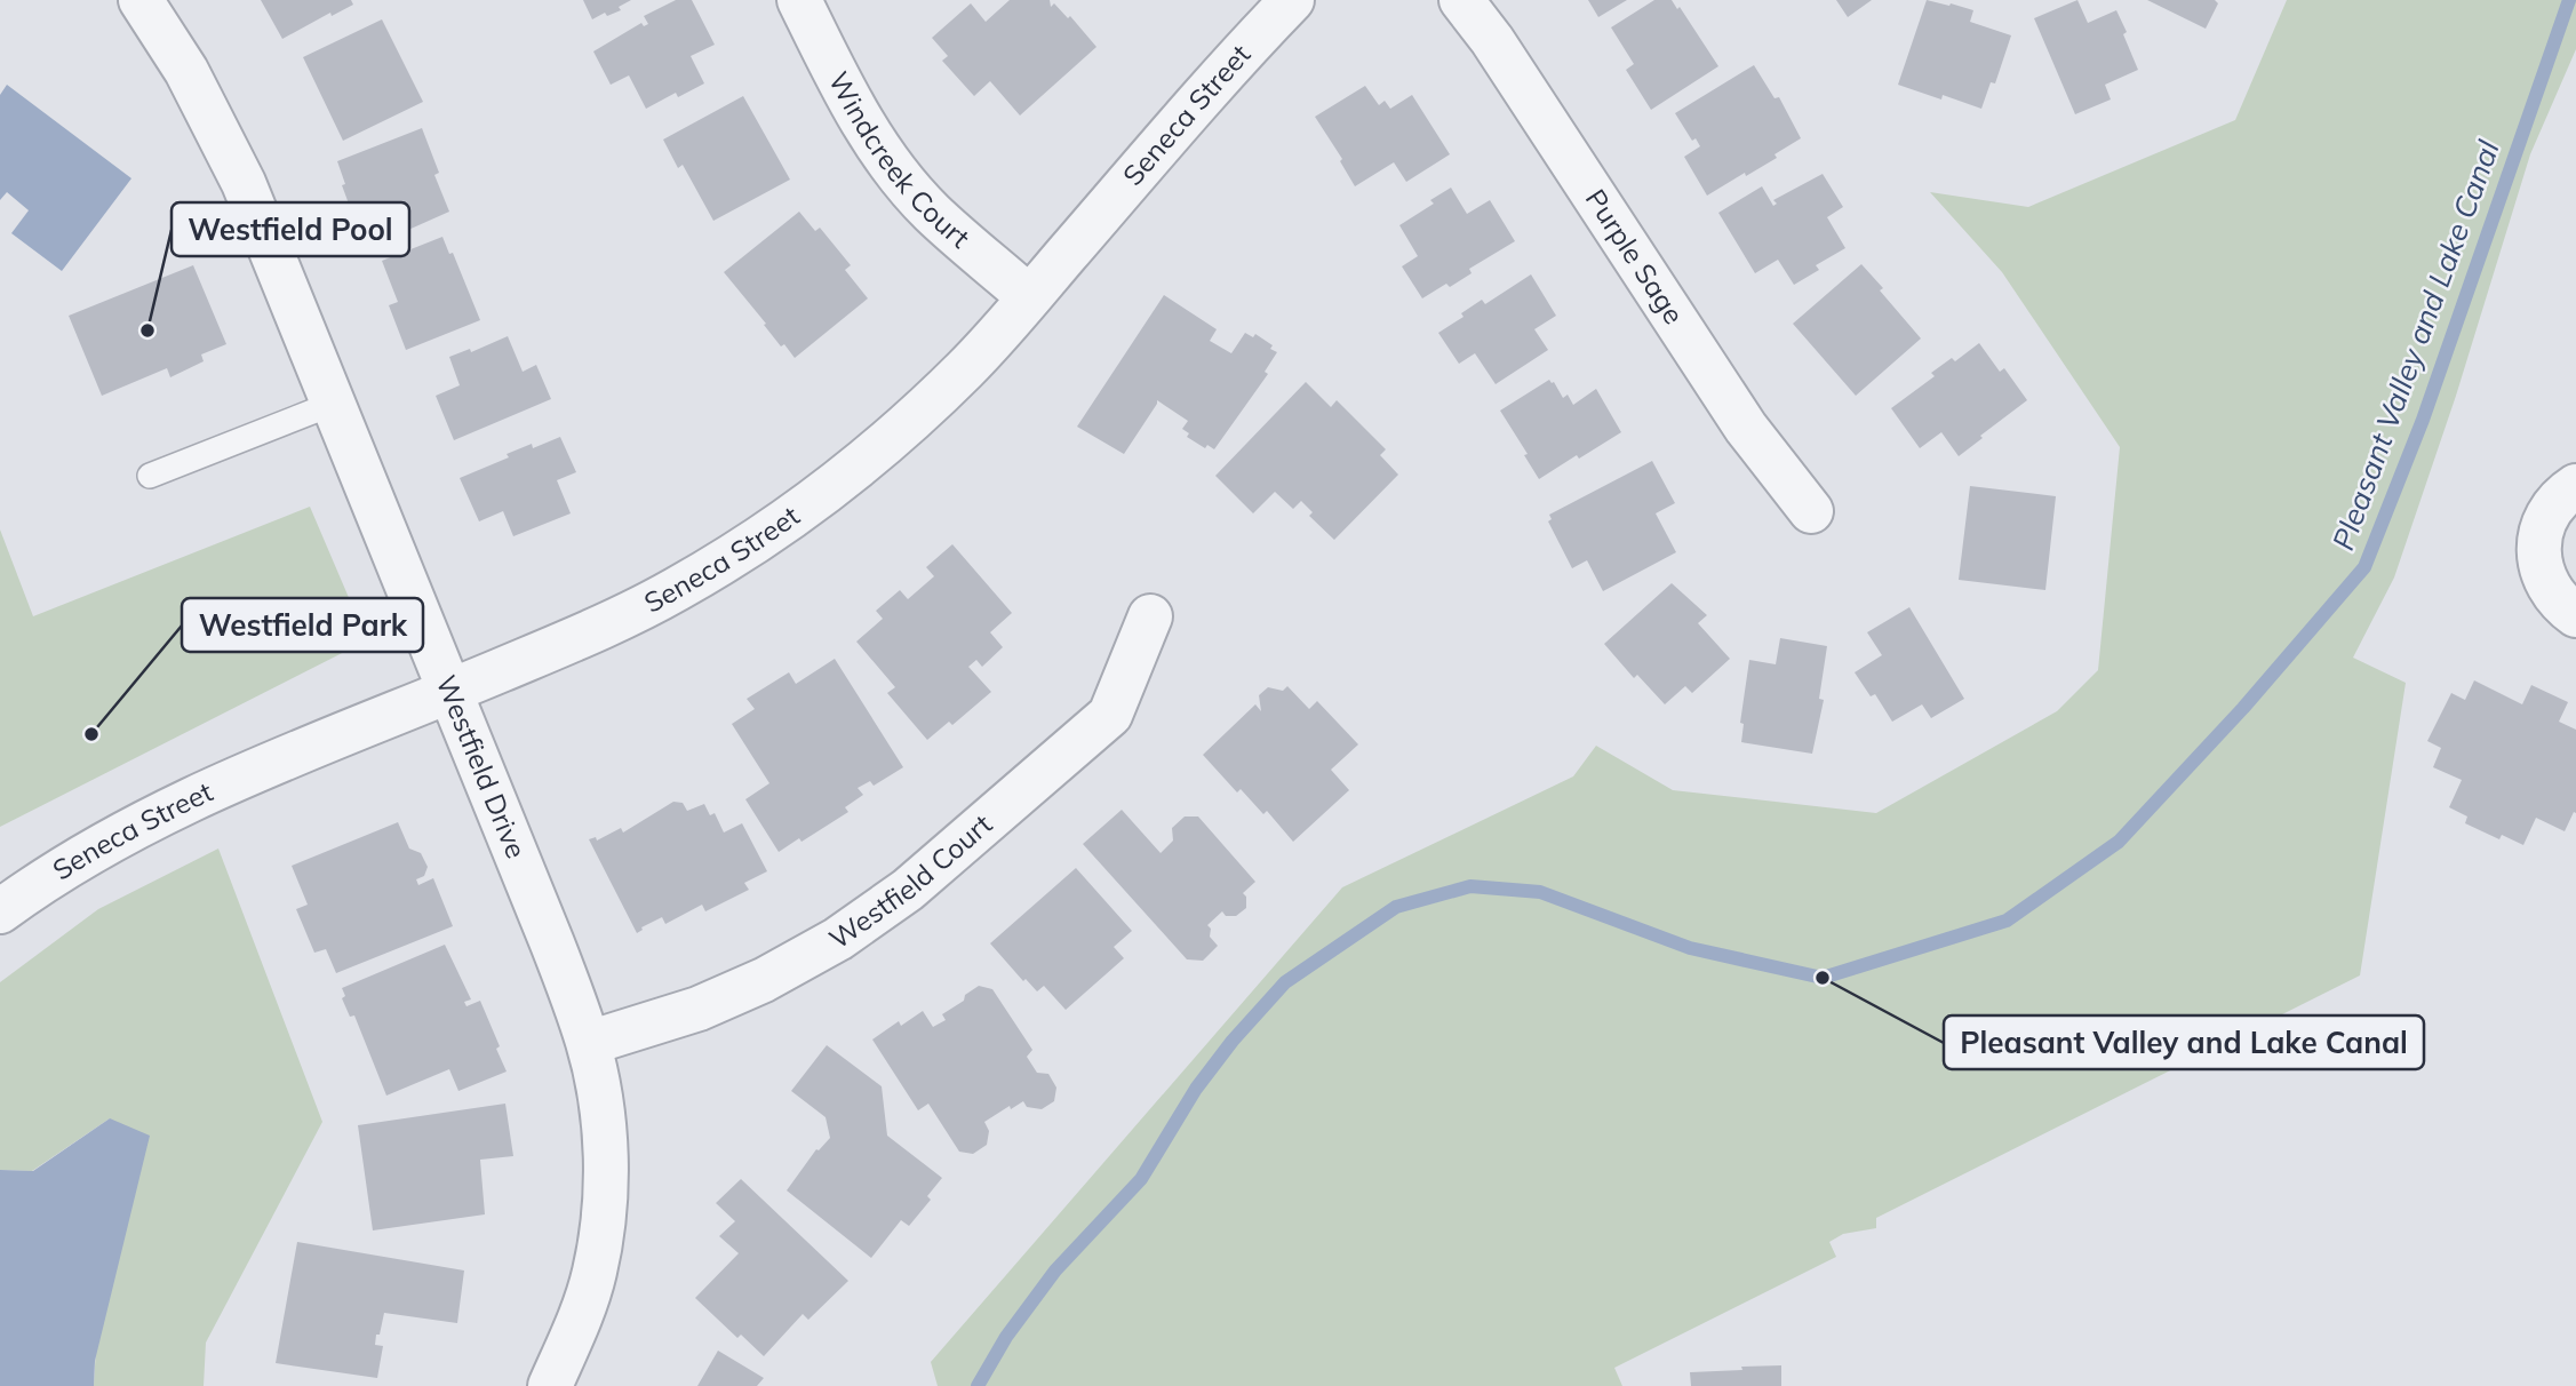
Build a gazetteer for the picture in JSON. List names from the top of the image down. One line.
{"streets":{"street":["Seneca Street","Windcreek Court","Purple Sage","Westfield Drive","Westfield Court"]},"crossings":[["Seneca Street","Windcreek Court"],["Seneca Street","Westfield Drive"],["Westfield Drive","Westfield Court"]],"water":["Pleasant Valley and Lake Canal"],"places":["Westfield Pool","Westfield Park","Pleasant Valley and Lake Canal"]}
